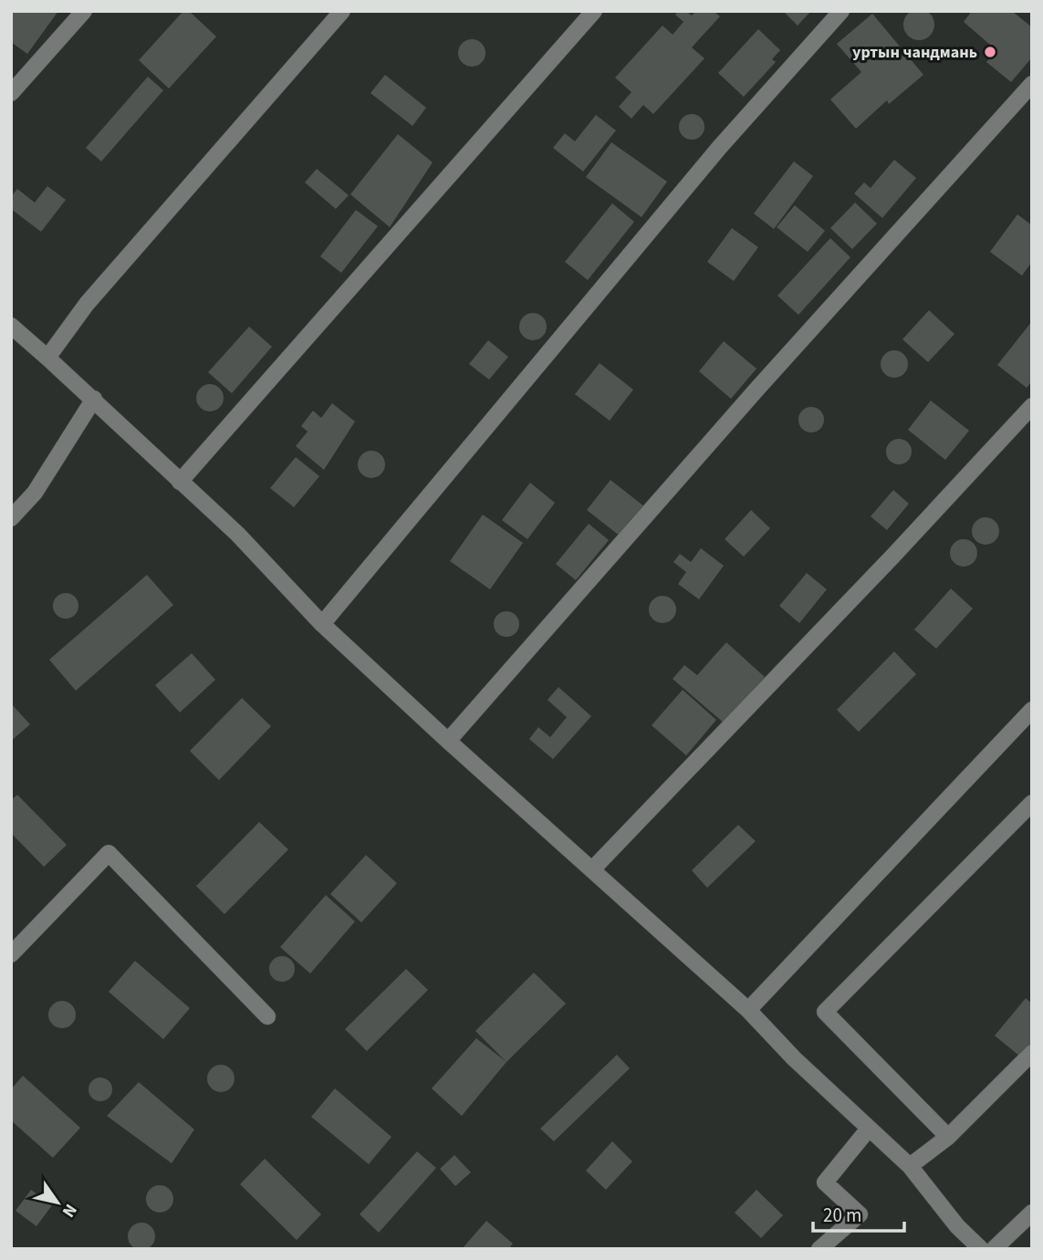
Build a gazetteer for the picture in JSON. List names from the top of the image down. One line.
{"places":["уртын чандмань"],"scale_bar":"20 m","north":"bottom right"}
